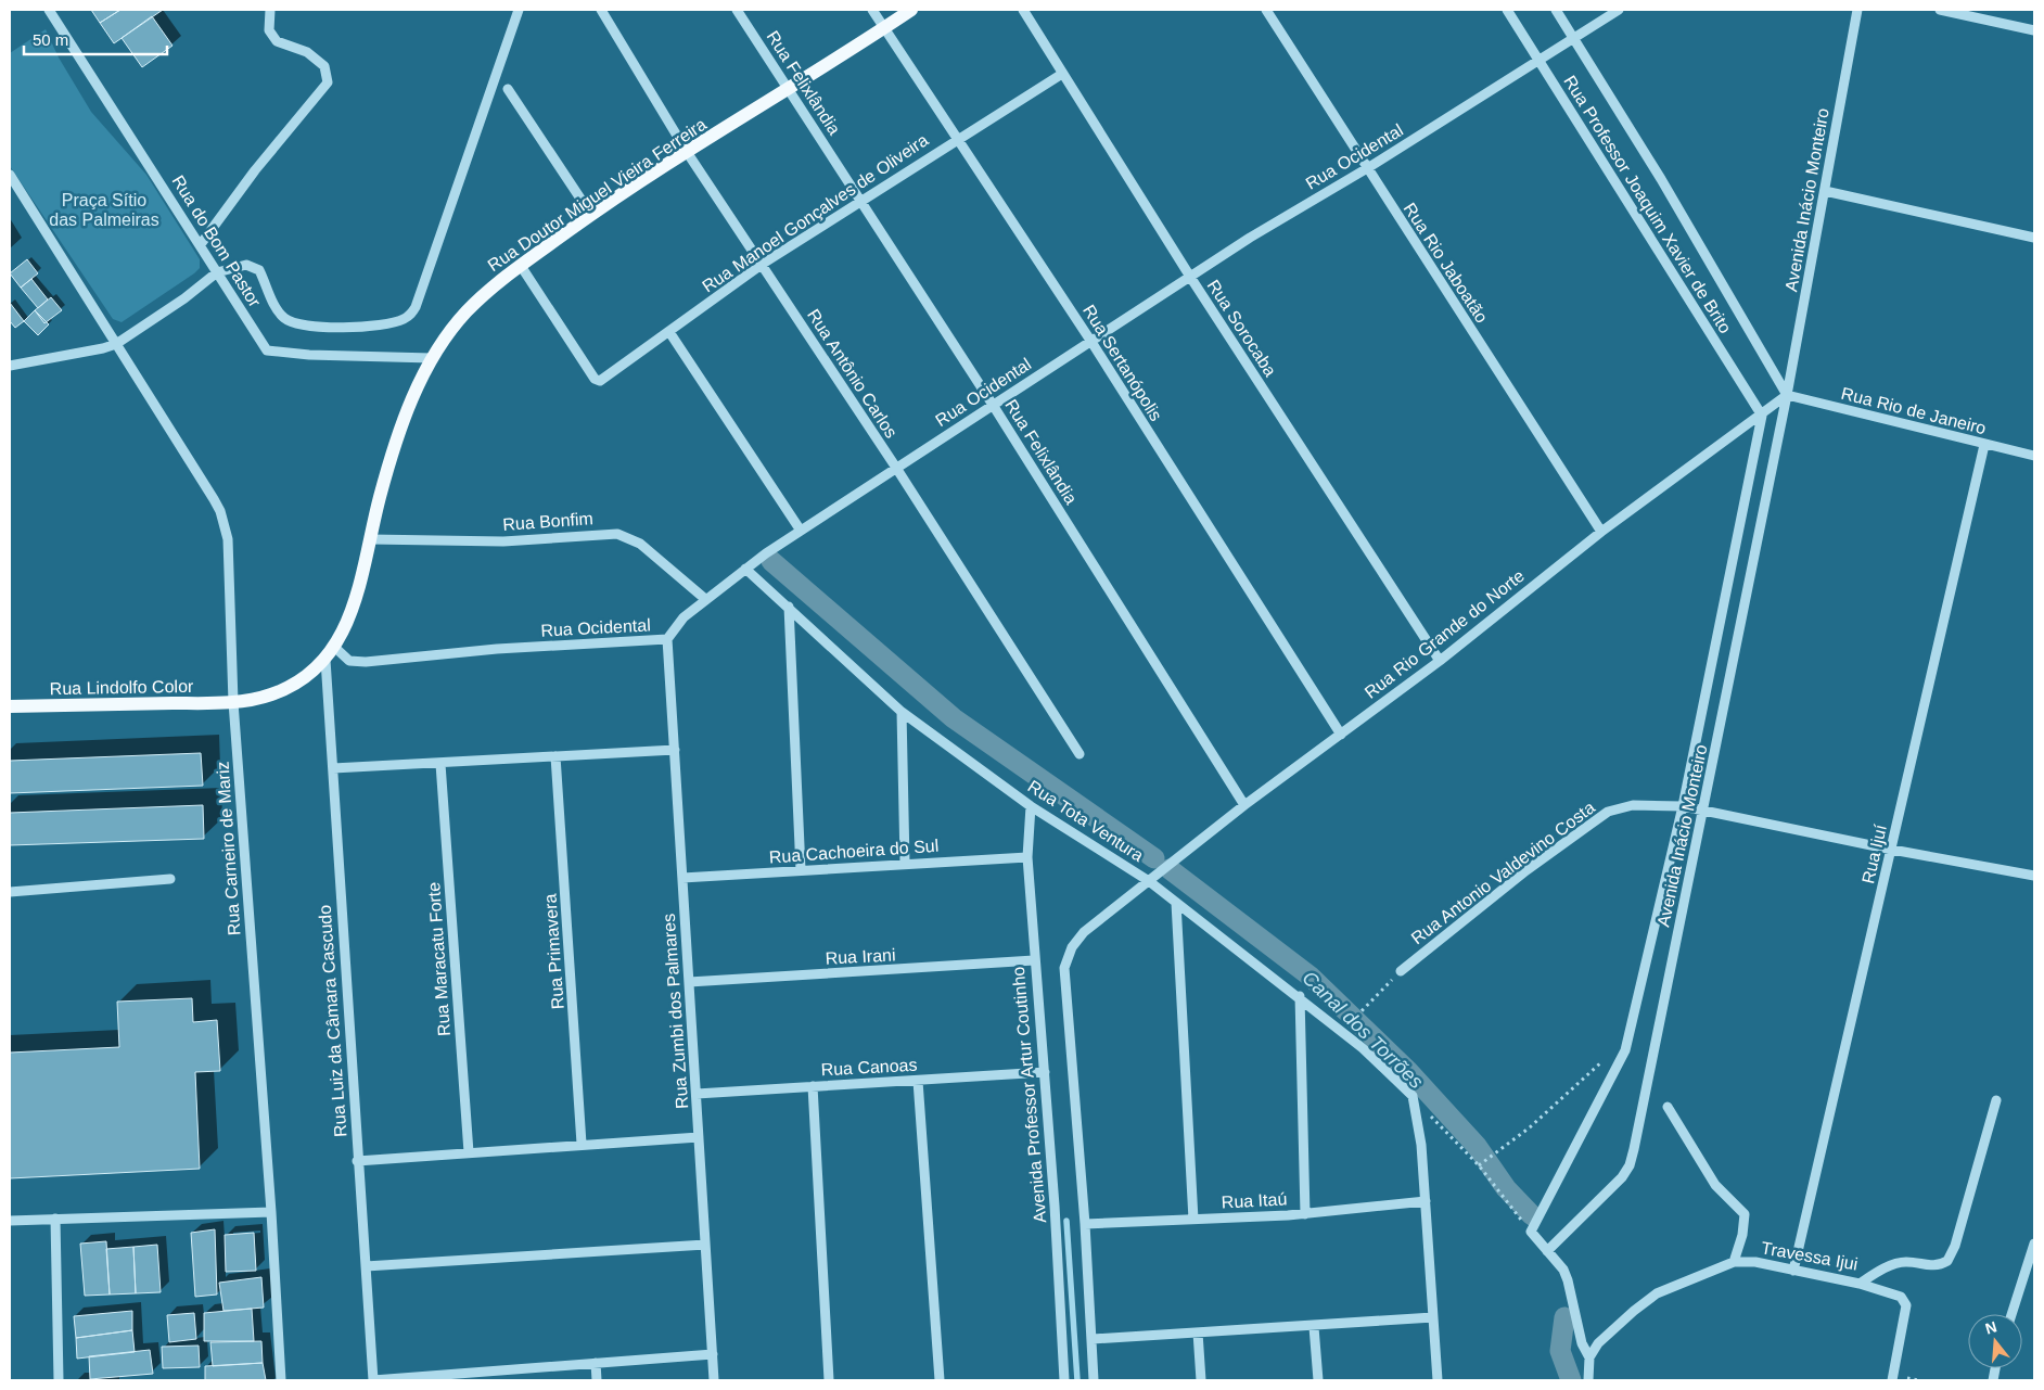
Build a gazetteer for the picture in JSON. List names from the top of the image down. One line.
{"streets":{"main road":["Rua Doutor Miguel Vieira Ferreira","Rua Lindolfo Color"],"street":["Rua Felixlândia","Rua Ocidental","Avenida Inácio Monteiro","Rua Professor Joaquim Xavier de Brito","Rua Manoel Gonçalves de Oliveira","Rua do Bom Pastor","Rua Rio Jaboatão","Rua Sorocaba","Rua Sertanópolis","Rua Antônio Carlos","Rua Rio de Janeiro","Rua Bonfim","Rua Rio Grande do Norte","Rua Tota Ventura","Rua Carneiro de Mariz","Rua Cachoeira do Sul","Rua Ijuí","Rua Antonio Valdevino Costa","Rua Primavera","Rua Irani","Rua Maracatu Forte","Rua Zumbi dos Palmares","Rua Luiz da Câmara Cascudo","Rua Canoas","Avenida Professor Artur Coutinho","Rua Itaú","Travessa Ijui"]},"crossings":[["Rua Felixlândia","Rua Ocidental"],["Rua Felixlândia","Rua Doutor Miguel Vieira Ferreira"],["Rua Felixlândia","Rua Manoel Gonçalves de Oliveira"],["Rua Felixlândia","Rua Rio Grande do Norte"],["Rua Ocidental","Rua Doutor Miguel Vieira Ferreira"],["Rua Ocidental","Rua Professor Joaquim Xavier de Brito"],["Rua Ocidental","Rua Rio Jaboatão"],["Rua Ocidental","Rua Sorocaba"],["Rua Ocidental","Rua Sertanópolis"],["Rua Ocidental","Rua Antônio Carlos"],["Rua Ocidental","Rua Bonfim"],["Rua Ocidental","Rua Tota Ventura"],["Rua Ocidental","Rua Zumbi dos Palmares"],["Rua Doutor Miguel Vieira Ferreira","Rua Manoel Gonçalves de Oliveira"],["Rua Doutor Miguel Vieira Ferreira","Rua do Bom Pastor"],["Rua Doutor Miguel Vieira Ferreira","Rua Sertanópolis"],["Rua Doutor Miguel Vieira Ferreira","Rua Antônio Carlos"],["Rua Doutor Miguel Vieira Ferreira","Rua Bonfim"],["Rua Doutor Miguel Vieira Ferreira","Rua Lindolfo Color"],["Rua Doutor Miguel Vieira Ferreira","Rua Carneiro de Mariz"],["Rua Doutor Miguel Vieira Ferreira","Rua Luiz da Câmara Cascudo"],["Avenida Inácio Monteiro","Rua Professor Joaquim Xavier de Brito"],["Avenida Inácio Monteiro","Rua Rio de Janeiro"],["Avenida Inácio Monteiro","Rua Rio Grande do Norte"],["Avenida Inácio Monteiro","Rua Antonio Valdevino Costa"],["Rua Professor Joaquim Xavier de Brito","Rua Rio de Janeiro"],["Rua Professor Joaquim Xavier de Brito","Rua Rio Grande do Norte"],["Rua Manoel Gonçalves de Oliveira","Rua Sorocaba"],["Rua Manoel Gonçalves de Oliveira","Rua Sertanópolis"],["Rua Manoel Gonçalves de Oliveira","Rua Antônio Carlos"],["Rua Rio Jaboatão","Rua Rio Grande do Norte"],["Rua Sorocaba","Rua Rio Grande do Norte"],["Rua Sertanópolis","Rua Rio Grande do Norte"],["Rua Rio de Janeiro","Rua Ijuí"],["Rua Rio Grande do Norte","Rua Tota Ventura"],["Rua Lindolfo Color","Rua Carneiro de Mariz"],["Rua Tota Ventura","Avenida Professor Artur Coutinho"],["Rua Cachoeira do Sul","Rua Zumbi dos Palmares"],["Rua Cachoeira do Sul","Avenida Professor Artur Coutinho"],["Rua Ijuí","Rua Antonio Valdevino Costa"],["Rua Ijuí","Travessa Ijui"],["Rua Irani","Rua Zumbi dos Palmares"],["Rua Irani","Avenida Professor Artur Coutinho"],["Rua Zumbi dos Palmares","Rua Canoas"],["Rua Canoas","Avenida Professor Artur Coutinho"]],"water":["Canal dos Torrões"],"parks":["Praça Sítio das Palmeiras"],"scale_bar":"50 m","north":"top"}
